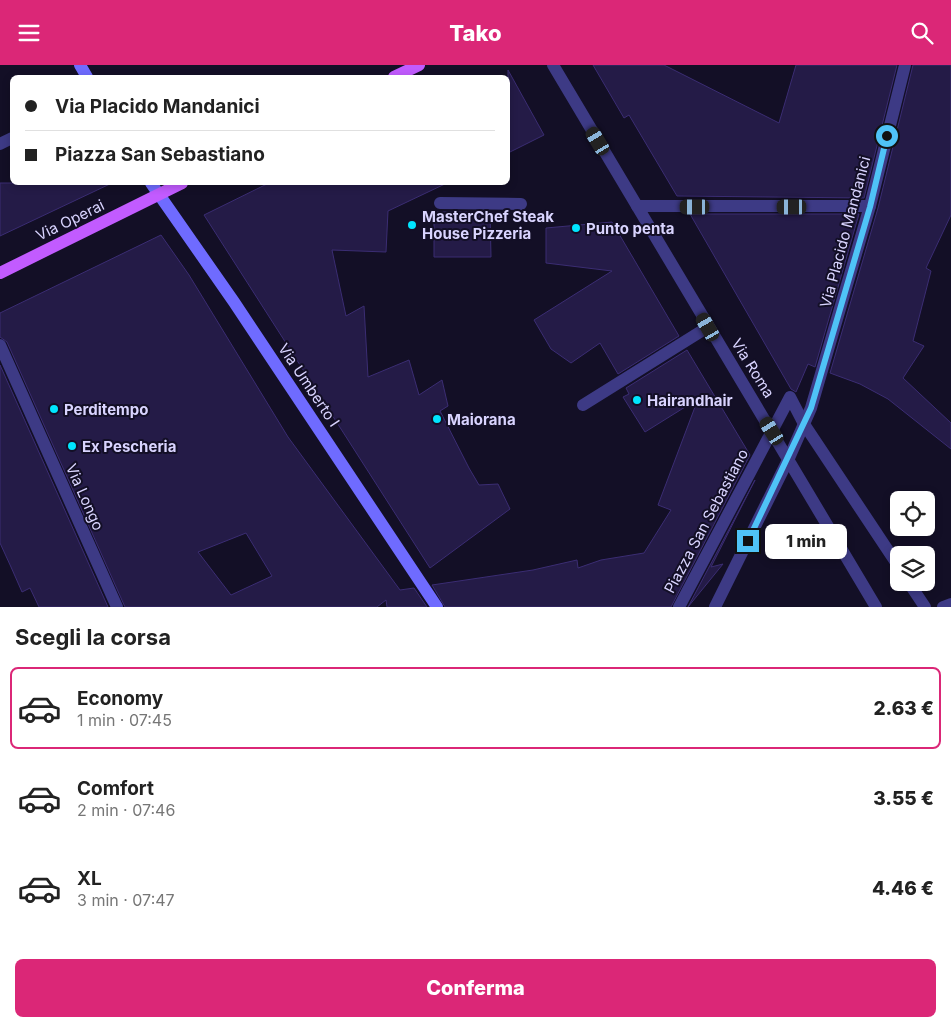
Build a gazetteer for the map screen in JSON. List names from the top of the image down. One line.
{"streets":{"main road":["Via Operai"],"street":["Via Placido Mandanici","Via Roma","Via Umberto I","Via Longo","Piazza San Sebastiano"]},"crossings":[["Via Operai","Via Umberto I"],["Via Placido Mandanici","Piazza San Sebastiano"],["Via Roma","Piazza San Sebastiano"]],"places":["MasterChef Steak House Pizzeria","Punto penta","Hairandhair","Perditempo","Maiorana","Ex Pescheria"],"page":{"header":"Tako","banner":["Via Placido Mandanici","Piazza San Sebastiano"],"bubble":"1 min","heading":"Scegli la corsa","list":[{"name":"Economy","note":"1 min · 07:45","value":"2.63 €"},{"name":"Comfort","note":"2 min · 07:46","value":"3.55 €"},{"name":"XL","note":"3 min · 07:47","value":"4.46 €"}],"buttons":"Conferma"}}
